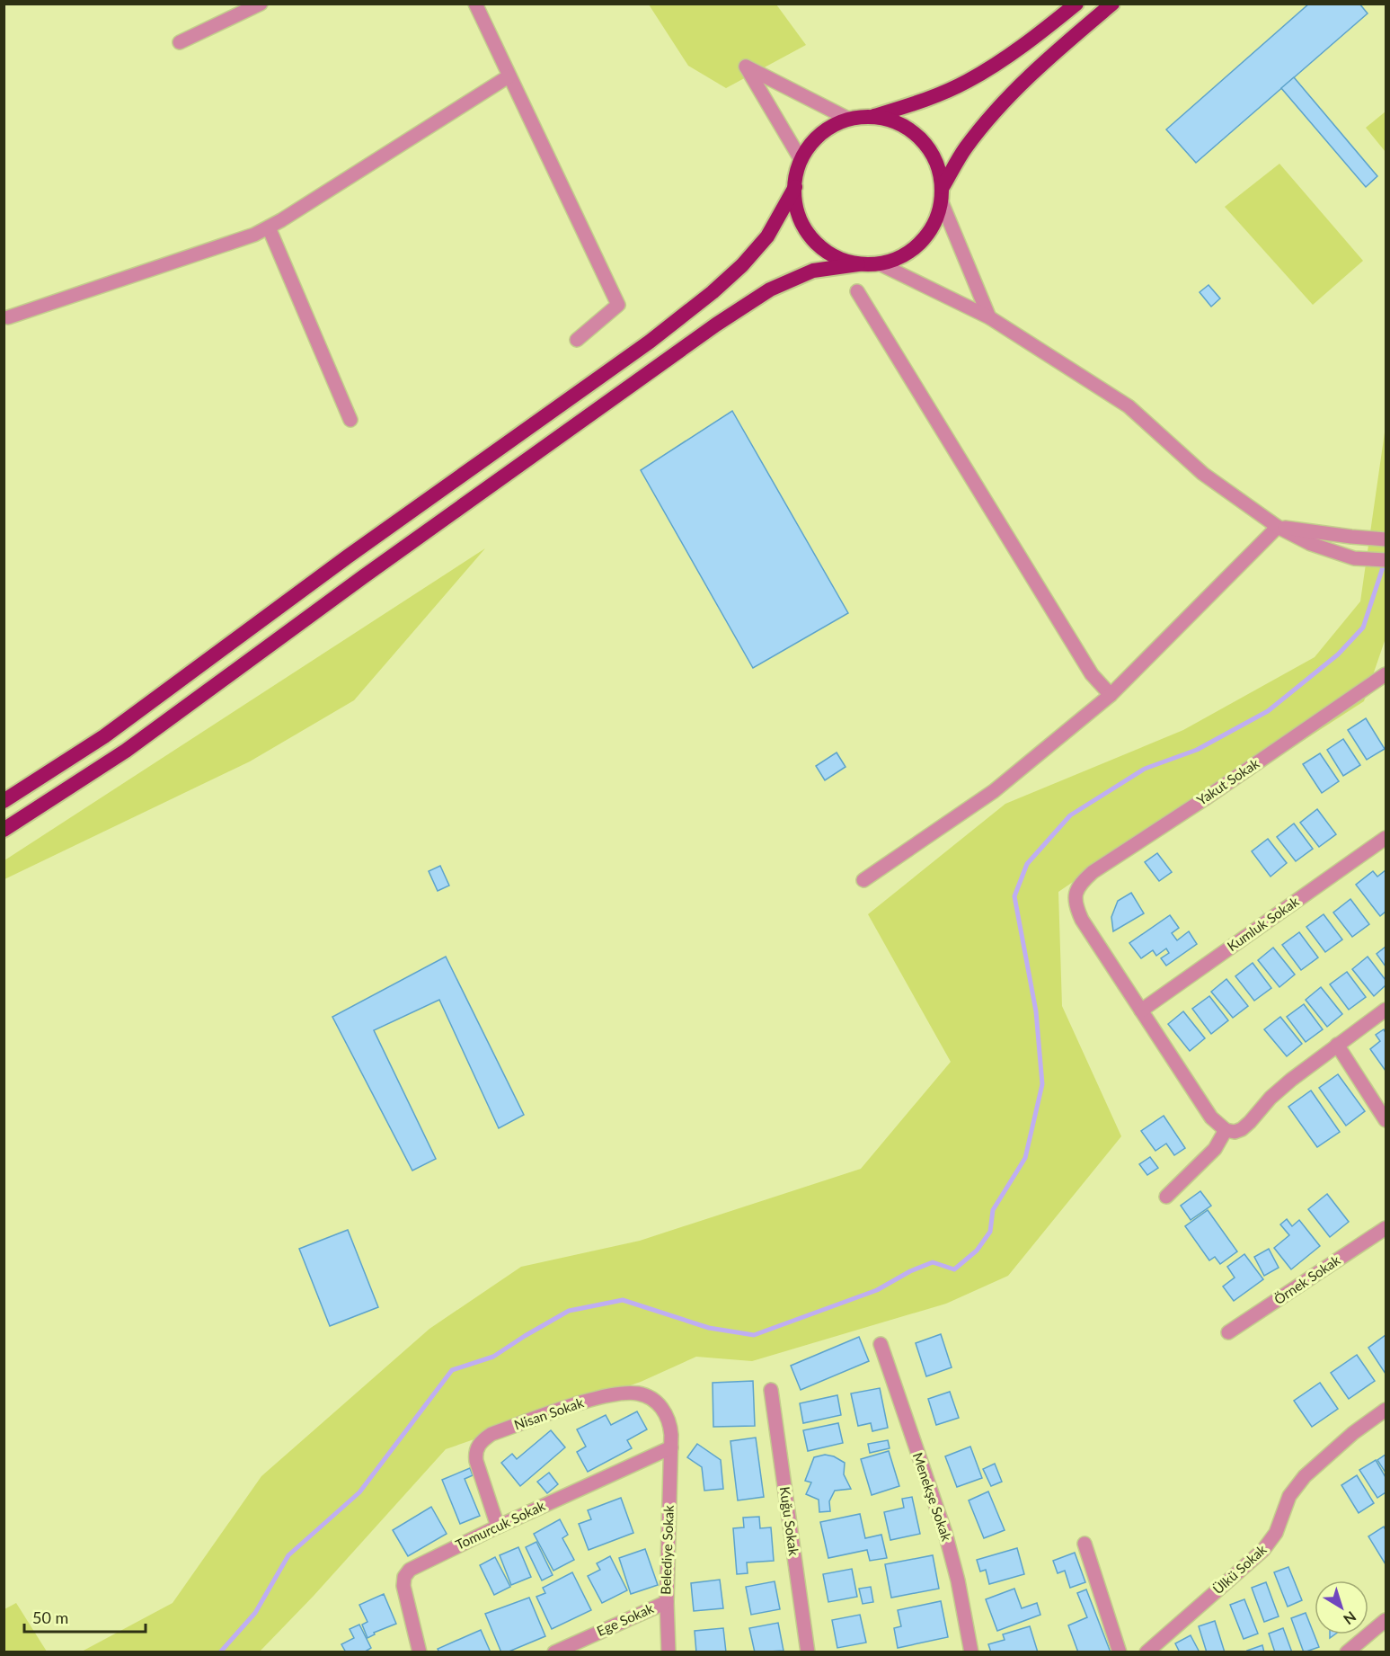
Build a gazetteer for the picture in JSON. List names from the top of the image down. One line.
{"streets":{"street":["Yakut Sokak","Kumluk Sokak","Örnek Sokak","Nisan Sokak","Menekşe Sokak","Kuğu Sokak","Tomurcuk Sokak","Belediye Sokak","Ülkü Sokak","Ege Sokak"]},"crossings":[["Yakut Sokak","Kumluk Sokak"],["Nisan Sokak","Tomurcuk Sokak"],["Nisan Sokak","Belediye Sokak"],["Tomurcuk Sokak","Belediye Sokak"],["Belediye Sokak","Ege Sokak"]],"scale_bar":"50 m","north":"bottom right"}
